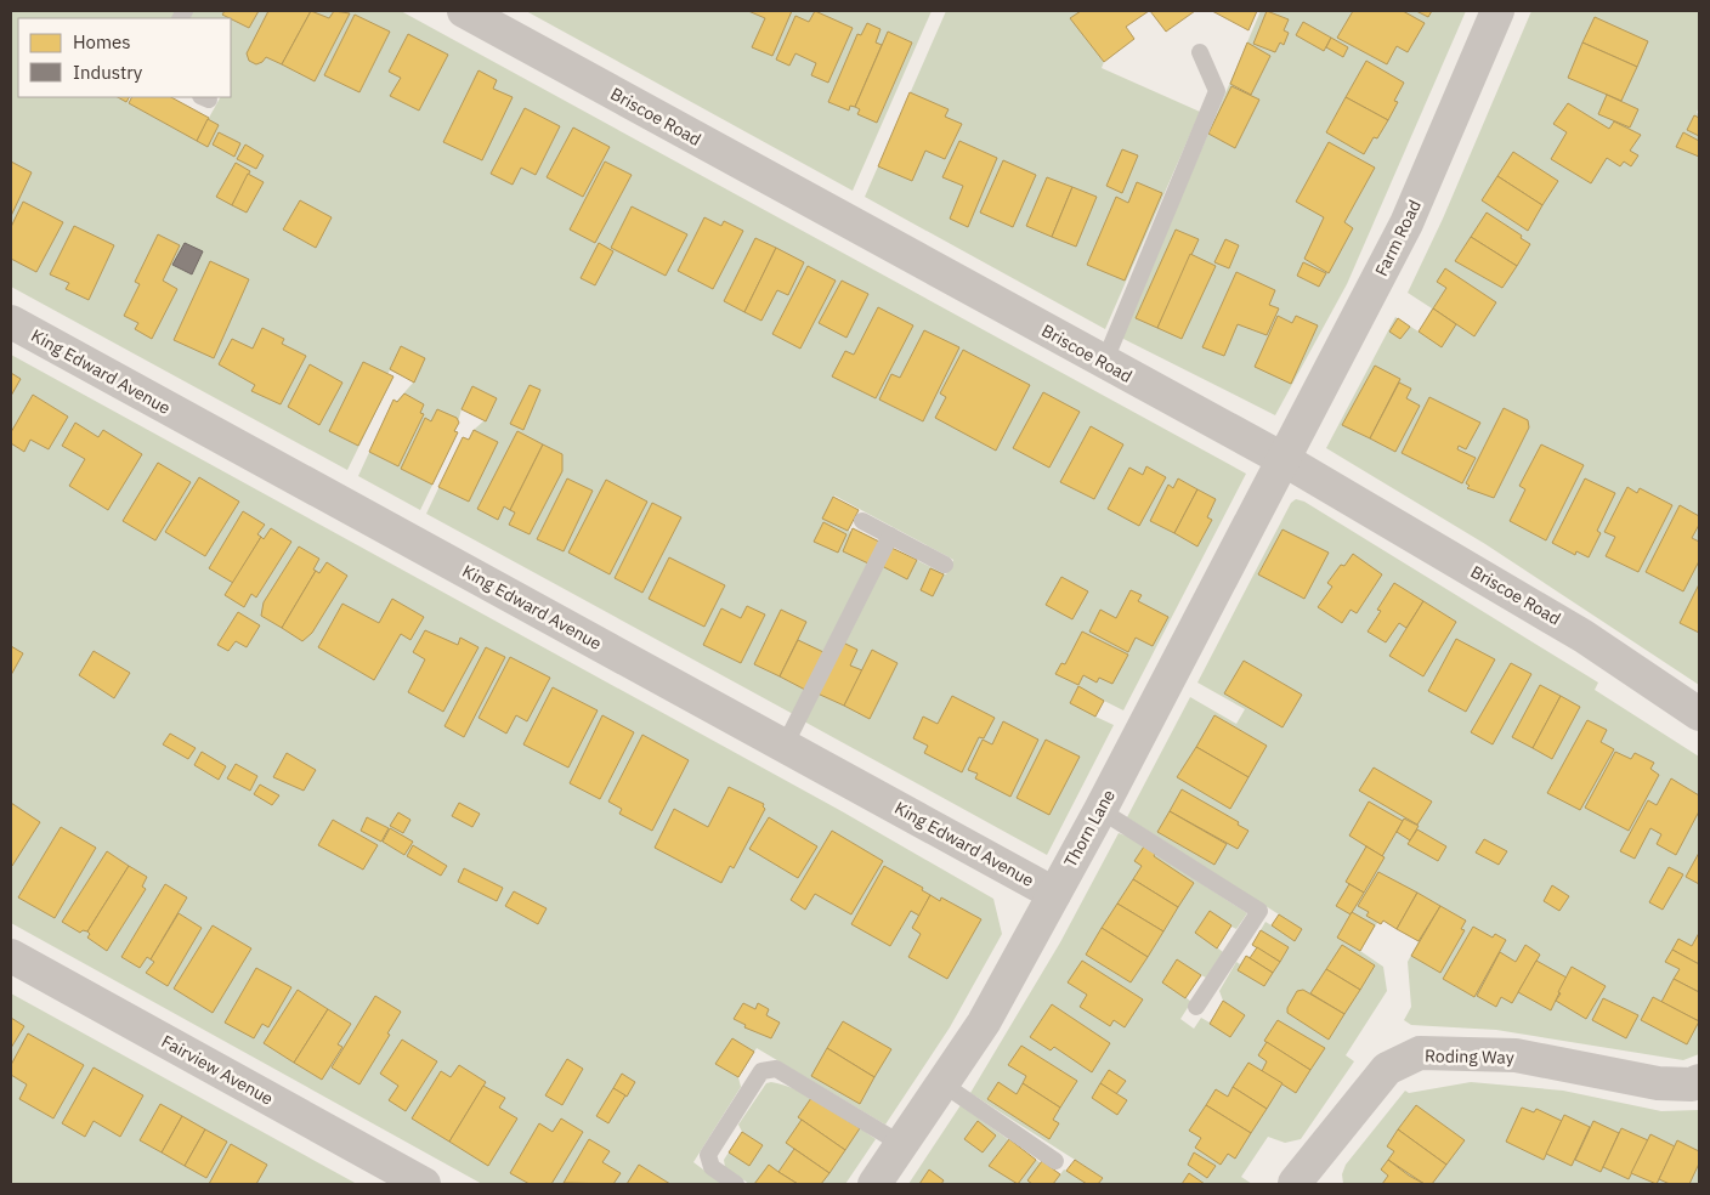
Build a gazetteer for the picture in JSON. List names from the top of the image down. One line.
{"streets":{"street":["Briscoe Road","Farm Road","King Edward Avenue","Thorn Lane","Roding Way","Fairview Avenue"]},"crossings":[["Briscoe Road","Farm Road"],["Briscoe Road","Thorn Lane"],["Farm Road","Thorn Lane"],["King Edward Avenue","Thorn Lane"]],"legend":["Homes","Industry"]}
